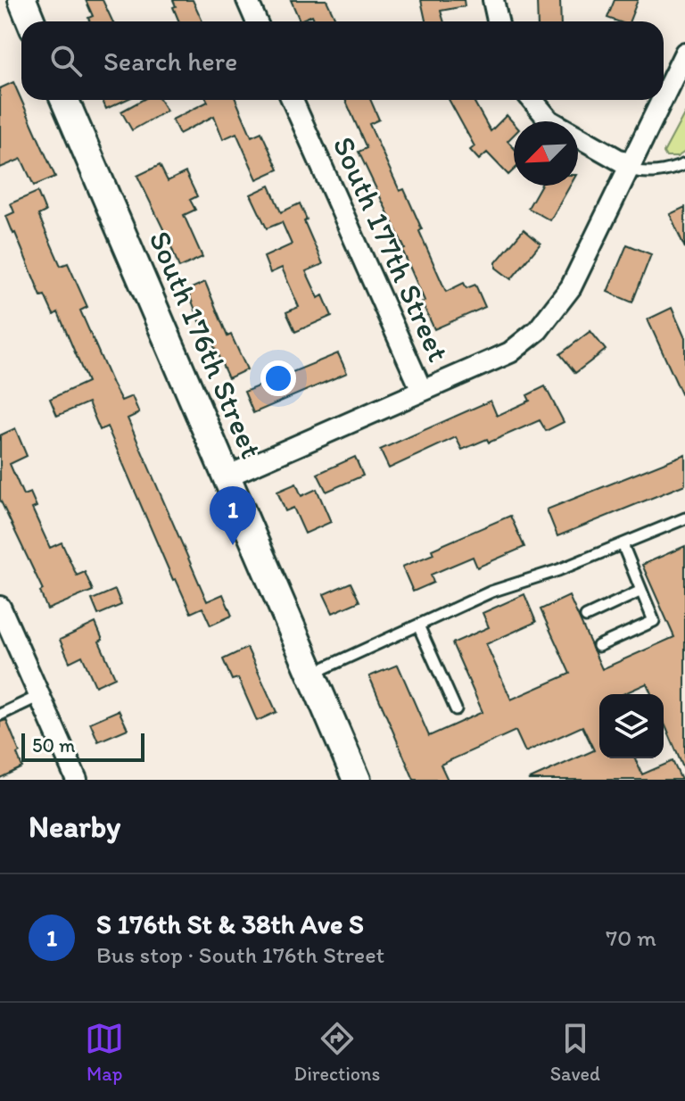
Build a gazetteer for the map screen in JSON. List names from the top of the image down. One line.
{"streets":{"street":["South 177th Street","South 176th Street"]},"scale_bar":"50 m","north":"bottom left","page":{"search":"Search here","pins":"1","scale":"50 m","heading":"Nearby","list":[{"mark":"1","name":"S 176th St & 38th Ave S","note":"Bus stop · South 176th Street","value":"70 m"}],"nav":["Map","Directions","Saved"]}}
